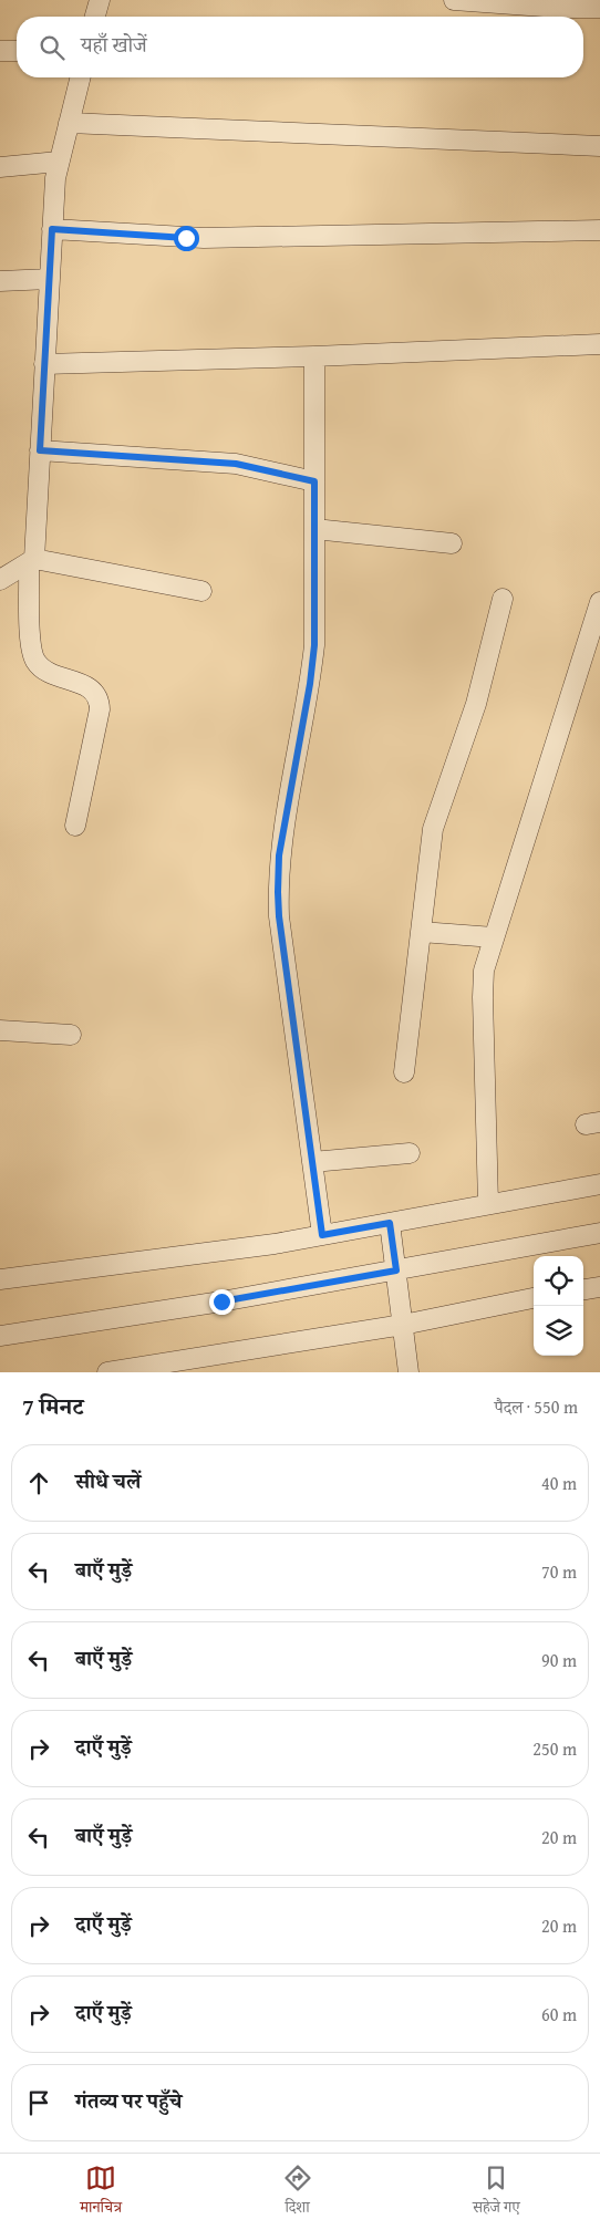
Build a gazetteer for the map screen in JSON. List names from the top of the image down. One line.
{"page":{"search":"यहाँ खोजें","heading":["7 मिनट","पैदल · 550 m"],"list":[["सीधे चलें","40 m"],["बाएँ मुड़ें","70 m"],["बाएँ मुड़ें","90 m"],["दाएँ मुड़ें","250 m"],["बाएँ मुड़ें","20 m"],["दाएँ मुड़ें","20 m"],["दाएँ मुड़ें","60 m"],"गंतव्य पर पहुँचे"],"nav":["मानचित्र","दिशा","सहेजे गए"]}}
